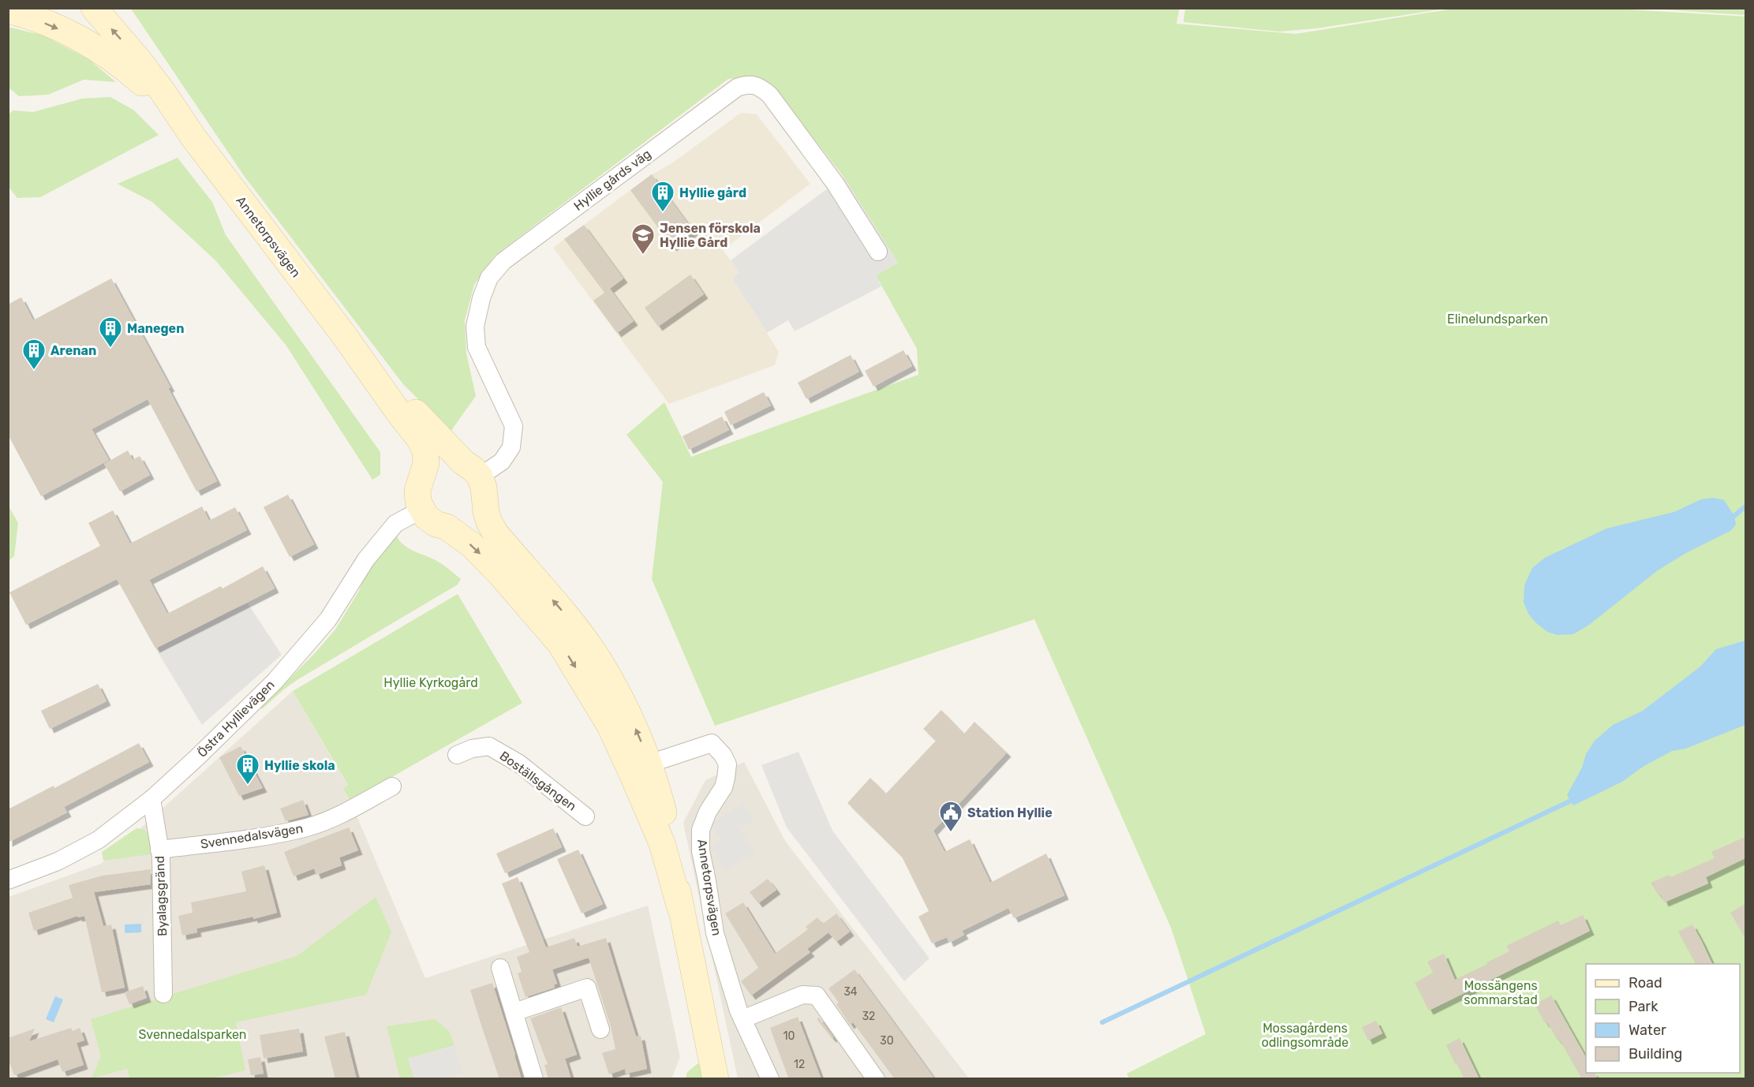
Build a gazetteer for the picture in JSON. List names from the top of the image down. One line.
{"streets":{"main road":["Annetorpsvägen"],"street":["Hyllie gårds väg","Östra Hyllievägen","Boställsgången","Svennedalsvägen","Byalagsgränd"]},"crossings":[["Hyllie gårds väg","Annetorpsvägen"],["Hyllie gårds väg","Östra Hyllievägen"],["Annetorpsvägen","Östra Hyllievägen"],["Östra Hyllievägen","Byalagsgränd"],["Svennedalsvägen","Byalagsgränd"]],"parks":["Elinelundsparken","Hyllie Kyrkogård","Mossängens sommarstad","Mossagårdens odlingsområde","Svennedalsparken"],"places":{"building":["Hyllie gård","Manegen","Arenan","Hyllie skola"],"school or university":["Jensen förskola Hyllie Gård"],"public building":["Station Hyllie"]},"house_numbers":["34","32","10","30","12"],"legend":["Road","Park","Water","Building"]}
